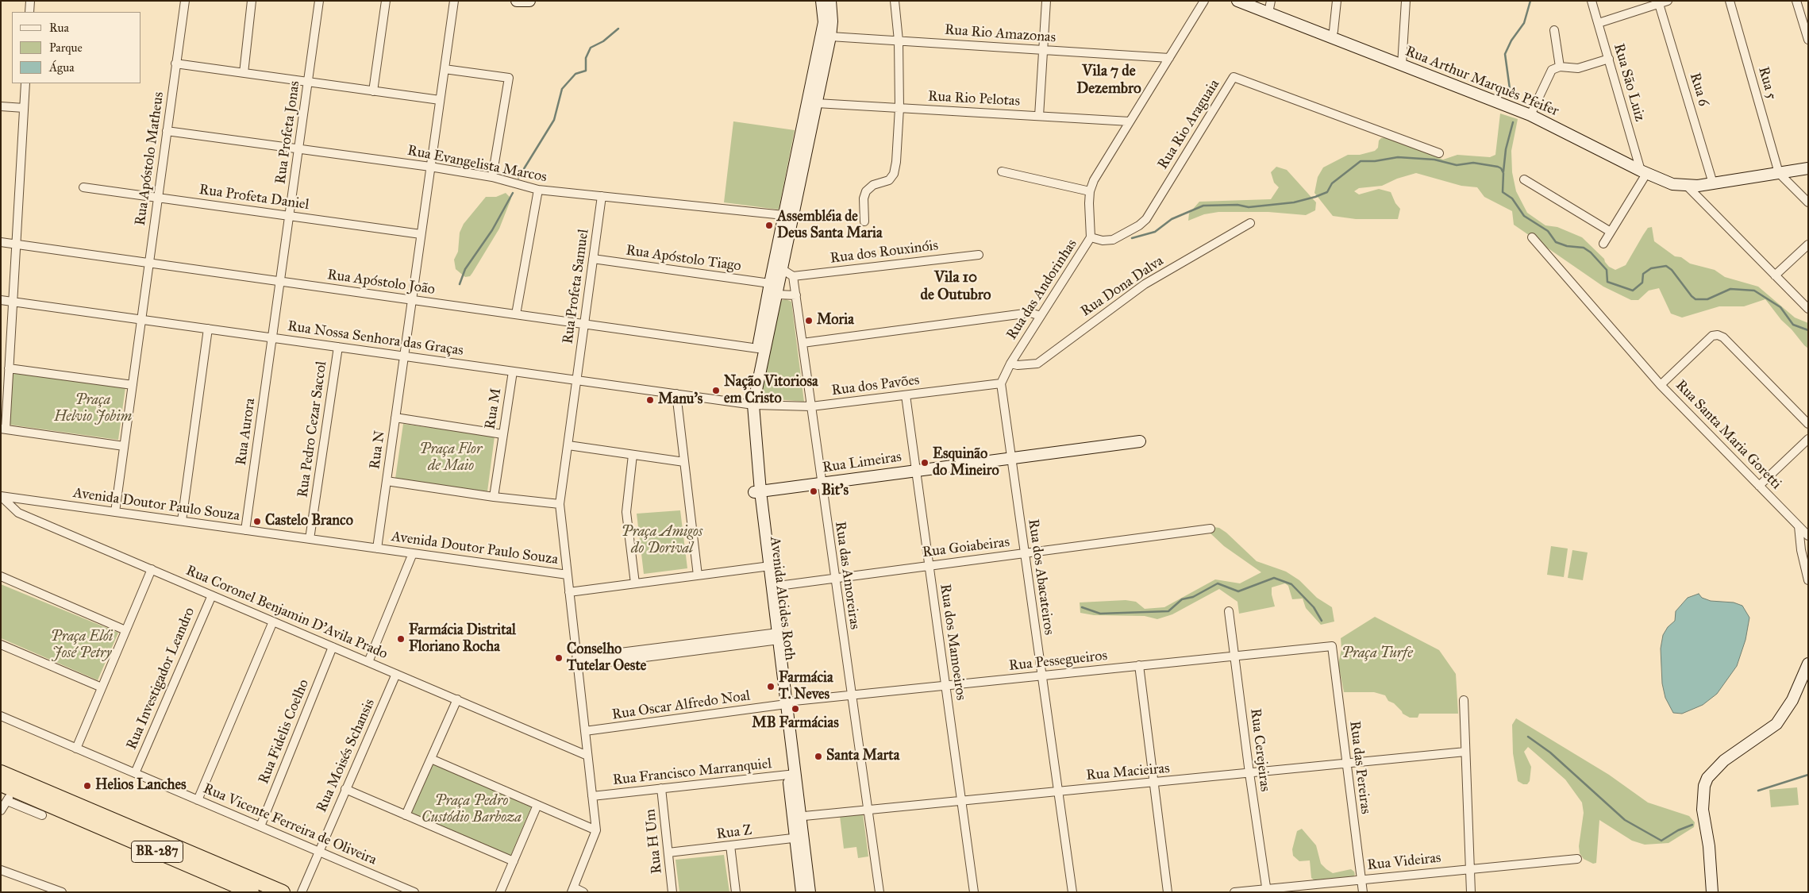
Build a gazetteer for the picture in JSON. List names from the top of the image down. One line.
{"streets":{"highway":["BR-287"],"street":["Rua Rio Amazonas","Rua Arthur Marquês Pfeifer","Rua São Luiz","Rua 5","Rua 6","Rua Rio Pelotas","Rua Rio Araguaia","Rua Profeta Jonas","Rua Apóstolo Matheus","Rua Evangelista Marcos","Rua Profeta Daniel","Rua dos Rouxinóis","Rua Apóstolo Tiago","Rua Apóstolo João","Rua Profeta Samuel","Rua Dona Dalva","Rua das Andorinhas","Rua Nossa Senhora das Graças","Rua dos Pavões","Rua M","Rua Pedro Cezar Saccol","Rua Aurora","Rua Santa Maria Goretti","Rua N","Rua Limeiras","Avenida Doutor Paulo Souza","Rua Goiabeiras","Rua das Amoreiras","Rua dos Abacateiros","Avenida Alcides Roth","Rua Coronel Benjamin D'Avila Prado","Rua dos Mamoeiros","Rua Pessegueiros","Rua Investigador Leandro","Rua Oscar Alfredo Noal","Rua Fidelis Coelho","Rua Cerejeiras","Rua Moisés Schansis","Rua das Pereiras","Rua Francisco Marranquiel","Rua Macieiras","Rua Vicente Ferreira de Oliveira","Rua Z","Rua H Um","Rua Videiras"]},"crossings":[["Rua Rio Amazonas","Rua das Andorinhas"],["Rua Arthur Marquês Pfeifer","Rua São Luiz"],["Rua Arthur Marquês Pfeifer","Rua 5"],["Rua Arthur Marquês Pfeifer","Rua 6"],["Rua Rio Pelotas","Rua das Andorinhas"],["Rua Rio Araguaia","Rua das Andorinhas"],["Rua Profeta Jonas","Rua Evangelista Marcos"],["Rua Profeta Jonas","Rua Profeta Daniel"],["Rua Profeta Jonas","Rua Apóstolo João"],["Rua Profeta Jonas","Rua Nossa Senhora das Graças"],["Rua Profeta Jonas","Rua Aurora"],["Rua Apóstolo Matheus","Rua Evangelista Marcos"],["Rua Apóstolo Matheus","Rua Profeta Daniel"],["Rua Apóstolo Matheus","Rua Apóstolo João"],["Rua Apóstolo Matheus","Rua Nossa Senhora das Graças"],["Rua Apóstolo Matheus","Avenida Doutor Paulo Souza"],["Rua Evangelista Marcos","Rua Profeta Samuel"],["Rua Evangelista Marcos","Rua N"],["Rua Profeta Daniel","Rua N"],["Rua dos Rouxinóis","Rua das Amoreiras"],["Rua Apóstolo Tiago","Rua Profeta Samuel"],["Rua Apóstolo João","Rua Profeta Samuel"],["Rua Apóstolo João","Rua N"],["Rua Profeta Samuel","Rua Nossa Senhora das Graças"],["Rua Profeta Samuel","Avenida Doutor Paulo Souza"],["Rua Profeta Samuel","Rua Coronel Benjamin D'Avila Prado"],["Rua Profeta Samuel","Rua Oscar Alfredo Noal"],["Rua Profeta Samuel","Rua Francisco Marranquiel"],["Rua Dona Dalva","Rua das Andorinhas"],["Rua das Andorinhas","Rua dos Pavões"],["Rua das Andorinhas","Rua dos Abacateiros"],["Rua Nossa Senhora das Graças","Rua dos Pavões"],["Rua Nossa Senhora das Graças","Rua M"],["Rua Nossa Senhora das Graças","Rua Pedro Cezar Saccol"],["Rua Nossa Senhora das Graças","Rua Aurora"],["Rua Nossa Senhora das Graças","Rua N"],["Rua Nossa Senhora das Graças","Avenida Alcides Roth"],["Rua dos Pavões","Rua das Amoreiras"],["Rua dos Pavões","Rua dos Abacateiros"],["Rua dos Pavões","Avenida Alcides Roth"],["Rua dos Pavões","Rua dos Mamoeiros"],["Rua Pedro Cezar Saccol","Avenida Doutor Paulo Souza"],["Rua Aurora","Avenida Doutor Paulo Souza"],["Rua N","Avenida Doutor Paulo Souza"],["Rua Limeiras","Rua das Amoreiras"],["Rua Limeiras","Rua dos Abacateiros"],["Rua Limeiras","Avenida Alcides Roth"],["Rua Limeiras","Rua dos Mamoeiros"],["Avenida Doutor Paulo Souza","Rua Coronel Benjamin D'Avila Prado"],["Rua Goiabeiras","Rua das Amoreiras"],["Rua Goiabeiras","Rua dos Abacateiros"],["Rua Goiabeiras","Avenida Alcides Roth"],["Rua Goiabeiras","Rua dos Mamoeiros"],["Rua das Amoreiras","Rua Pessegueiros"],["Rua das Amoreiras","Rua Macieiras"],["Rua dos Abacateiros","Rua Pessegueiros"],["Rua dos Abacateiros","Rua Macieiras"],["Avenida Alcides Roth","Rua Pessegueiros"],["Avenida Alcides Roth","Rua Oscar Alfredo Noal"],["Avenida Alcides Roth","Rua Francisco Marranquiel"],["Avenida Alcides Roth","Rua Macieiras"],["Avenida Alcides Roth","Rua Z"],["Rua Coronel Benjamin D'Avila Prado","Rua Investigador Leandro"],["Rua Coronel Benjamin D'Avila Prado","Rua Fidelis Coelho"],["Rua Coronel Benjamin D'Avila Prado","Rua Moisés Schansis"],["Rua dos Mamoeiros","Rua Pessegueiros"],["Rua dos Mamoeiros","Rua Macieiras"],["Rua Pessegueiros","Rua Oscar Alfredo Noal"],["Rua Pessegueiros","Rua Cerejeiras"],["Rua Pessegueiros","Rua das Pereiras"],["Rua Investigador Leandro","Rua Vicente Ferreira de Oliveira"],["Rua Fidelis Coelho","Rua Vicente Ferreira de Oliveira"],["Rua Cerejeiras","Rua Macieiras"],["Rua Cerejeiras","Rua Videiras"],["Rua Moisés Schansis","Rua Vicente Ferreira de Oliveira"],["Rua das Pereiras","Rua Macieiras"],["Rua das Pereiras","Rua Videiras"],["Rua Francisco Marranquiel","Rua H Um"],["Rua Z","Rua H Um"]],"districts":["Vila 7 de Dezembro","Vila 10 de Outubro"],"parks":["Praça Helvio Jobim","Praça Flor de Maio","Praça Amigos do Dorival","Praça Elói José Petry","Praça Turfe","Praça Pedro Custódio Barboza"],"places":["Assembléia de Deus Santa Maria","Moria","Nação Vitoriosa em Cristo","Manu's","Esquinão do Mineiro","Bit's","Castelo Branco","Farmácia Distrital Floriano Rocha","Conselho Tutelar Oeste","Farmácia T. Neves","MB Farmácias","Santa Marta","Helios Lanches"],"legend":["Rua","Parque","Água"]}
